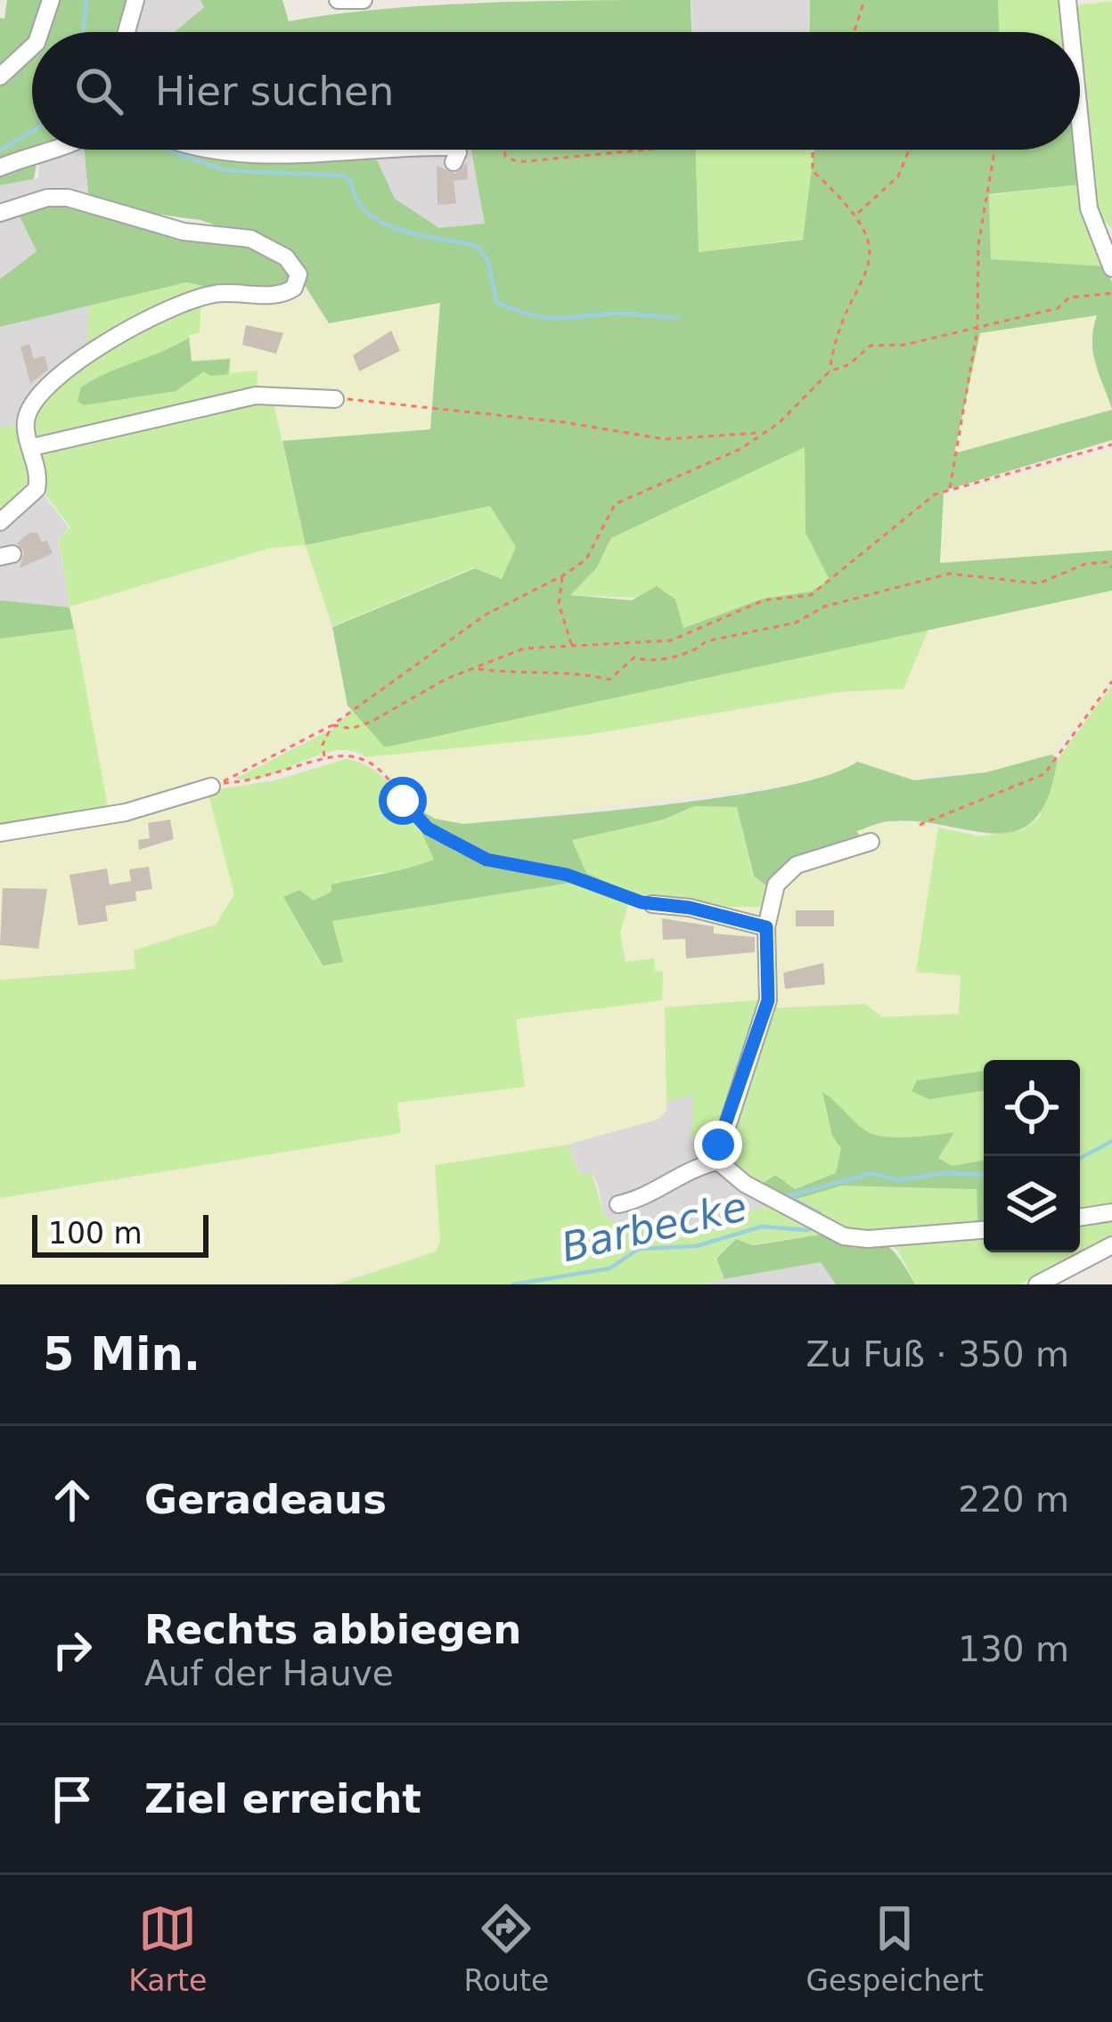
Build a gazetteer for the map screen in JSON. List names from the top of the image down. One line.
{"water":["Barbecke"],"scale_bar":"100 m","page":{"search":"Hier suchen","scale":"100 m","heading":["5 Min.","Zu Fuß · 350 m"],"list":[["Geradeaus","220 m"],["Rechts abbiegen","Auf der Hauve","130 m"],"Ziel erreicht"],"nav":["Karte","Route","Gespeichert"]}}
